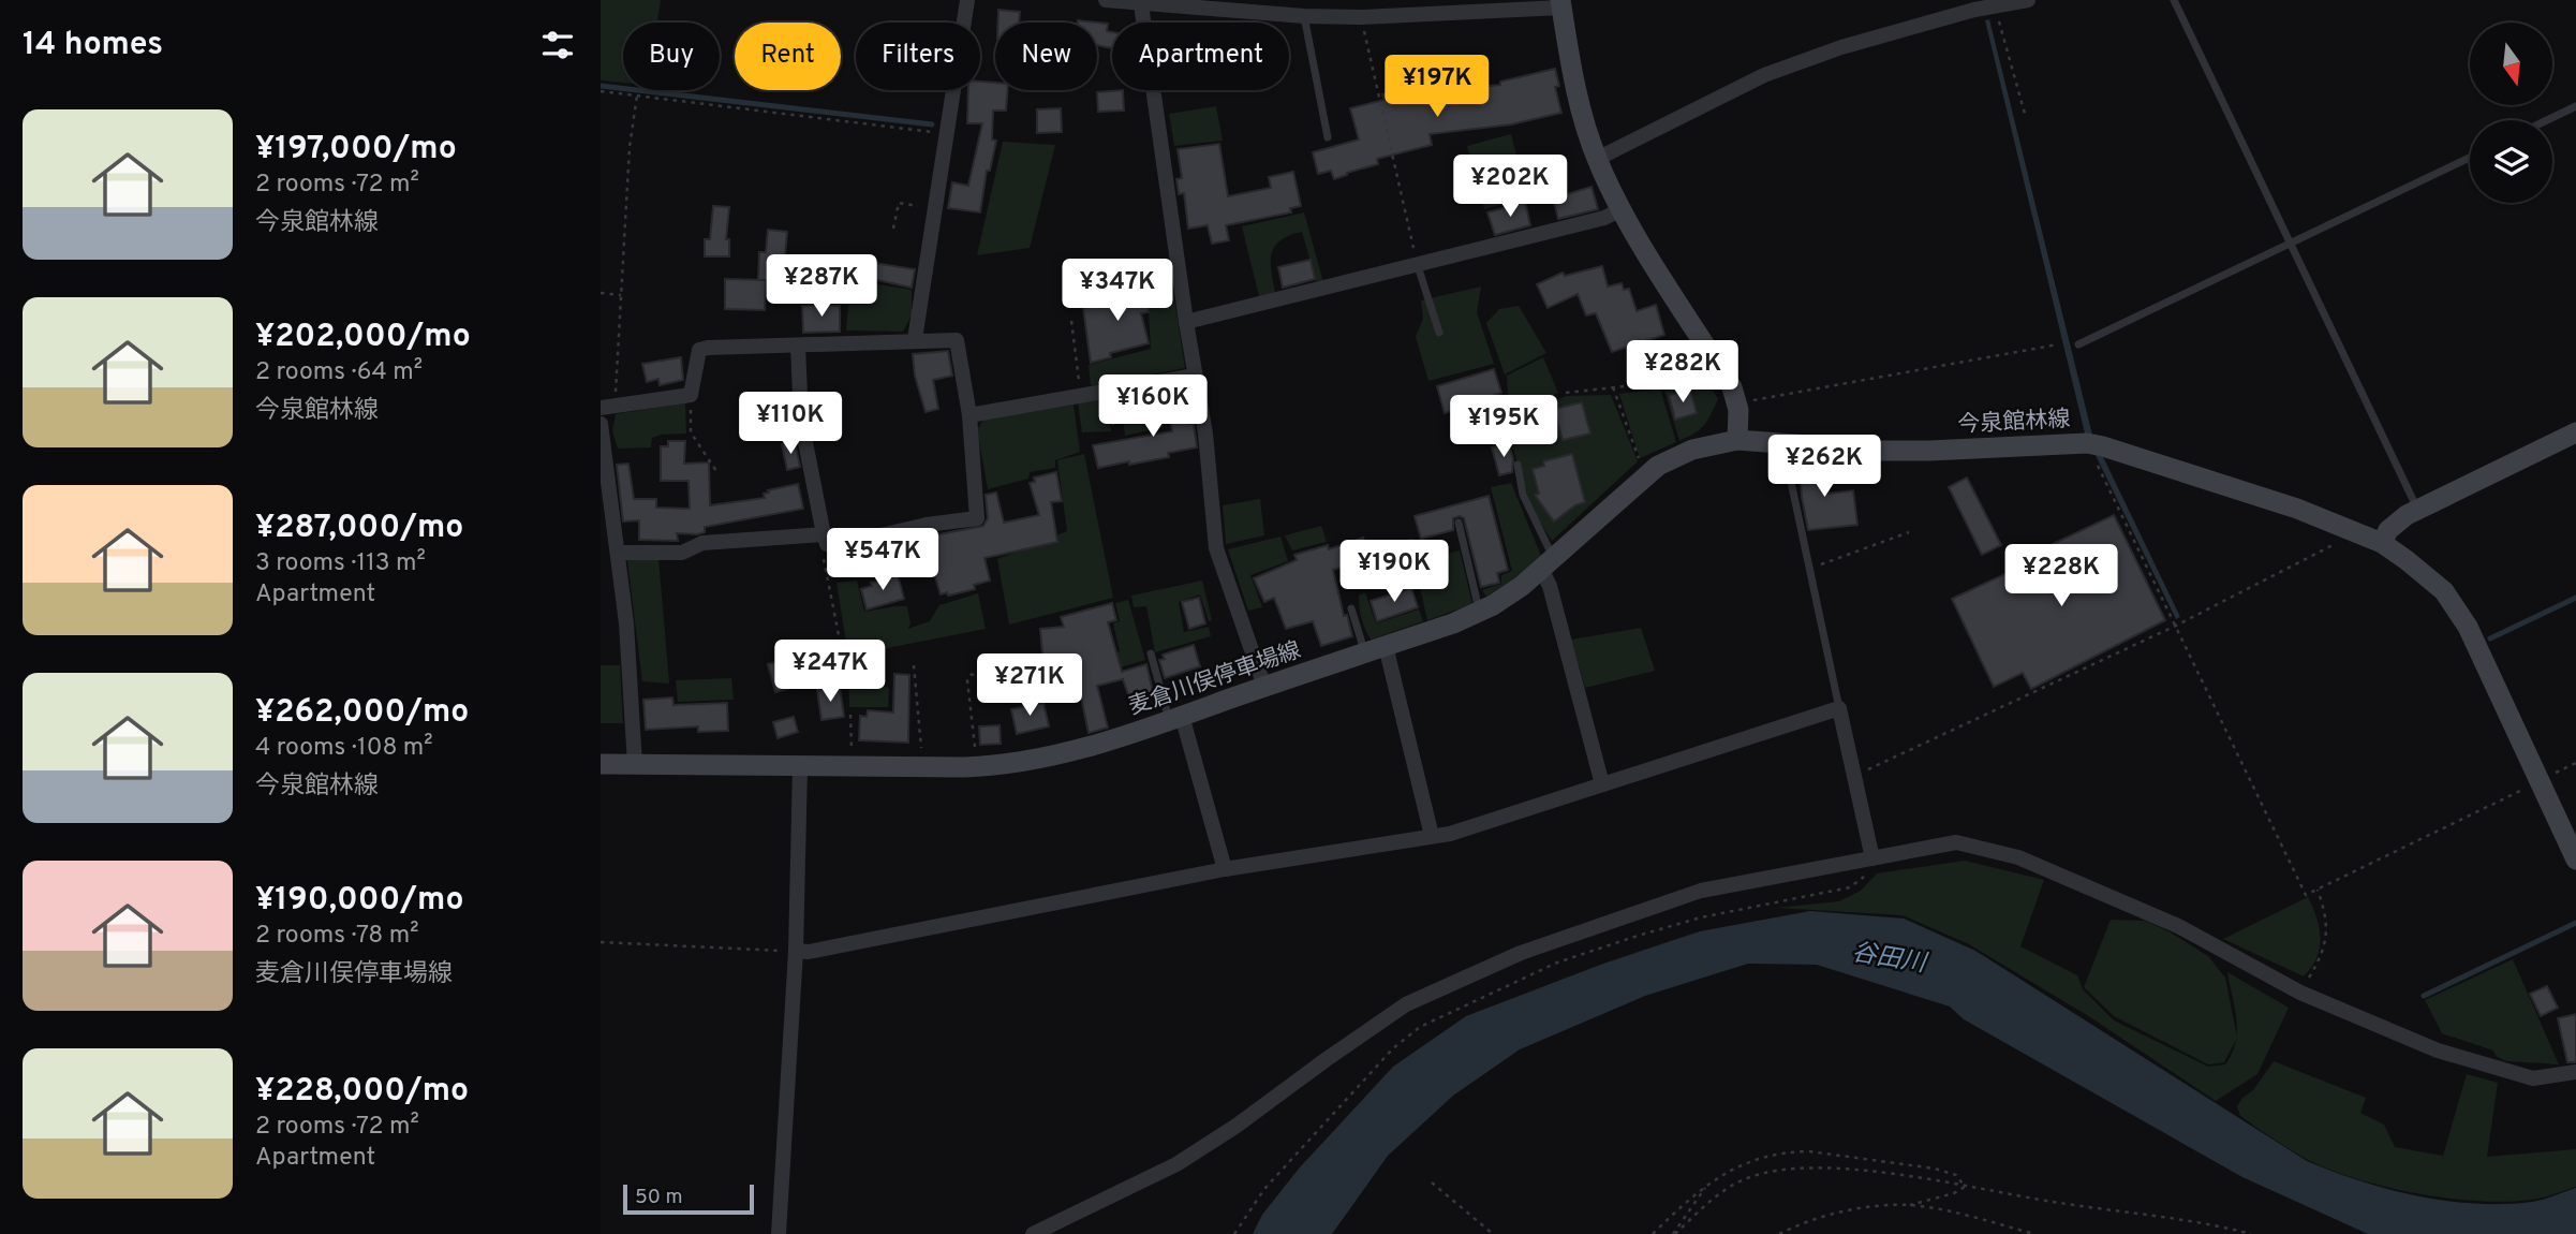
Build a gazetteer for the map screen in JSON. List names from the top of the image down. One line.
{"streets":{"main road":["今泉館林線","麦倉川俣停車場線"]},"crossings":[["今泉館林線","麦倉川俣停車場線"]],"water":["谷田川"],"scale_bar":"50 m","north":"bottom","page":{"heading":"14 homes","chip":["Buy","Rent","Filters","New","Apartment"],"price":["¥197K","¥202K","¥287K","¥347K","¥282K","¥160K","¥110K","¥195K","¥262K","¥547K","¥190K","¥228K","¥247K","¥271K"],"list":[{"name":"¥197,000/mo","note":"2 rooms · 72 m² · 今泉館林線"},{"name":"¥202,000/mo","note":"2 rooms · 64 m² · 今泉館林線"},{"name":"¥287,000/mo","note":"3 rooms · 113 m² · Apartment"},{"name":"¥262,000/mo","note":"4 rooms · 108 m² · 今泉館林線"},{"name":"¥190,000/mo","note":"2 rooms · 78 m² · 麦倉川俣停車場線"},{"name":"¥228,000/mo","note":"2 rooms · 72 m² · Apartment"}],"scale":"50 m"}}
